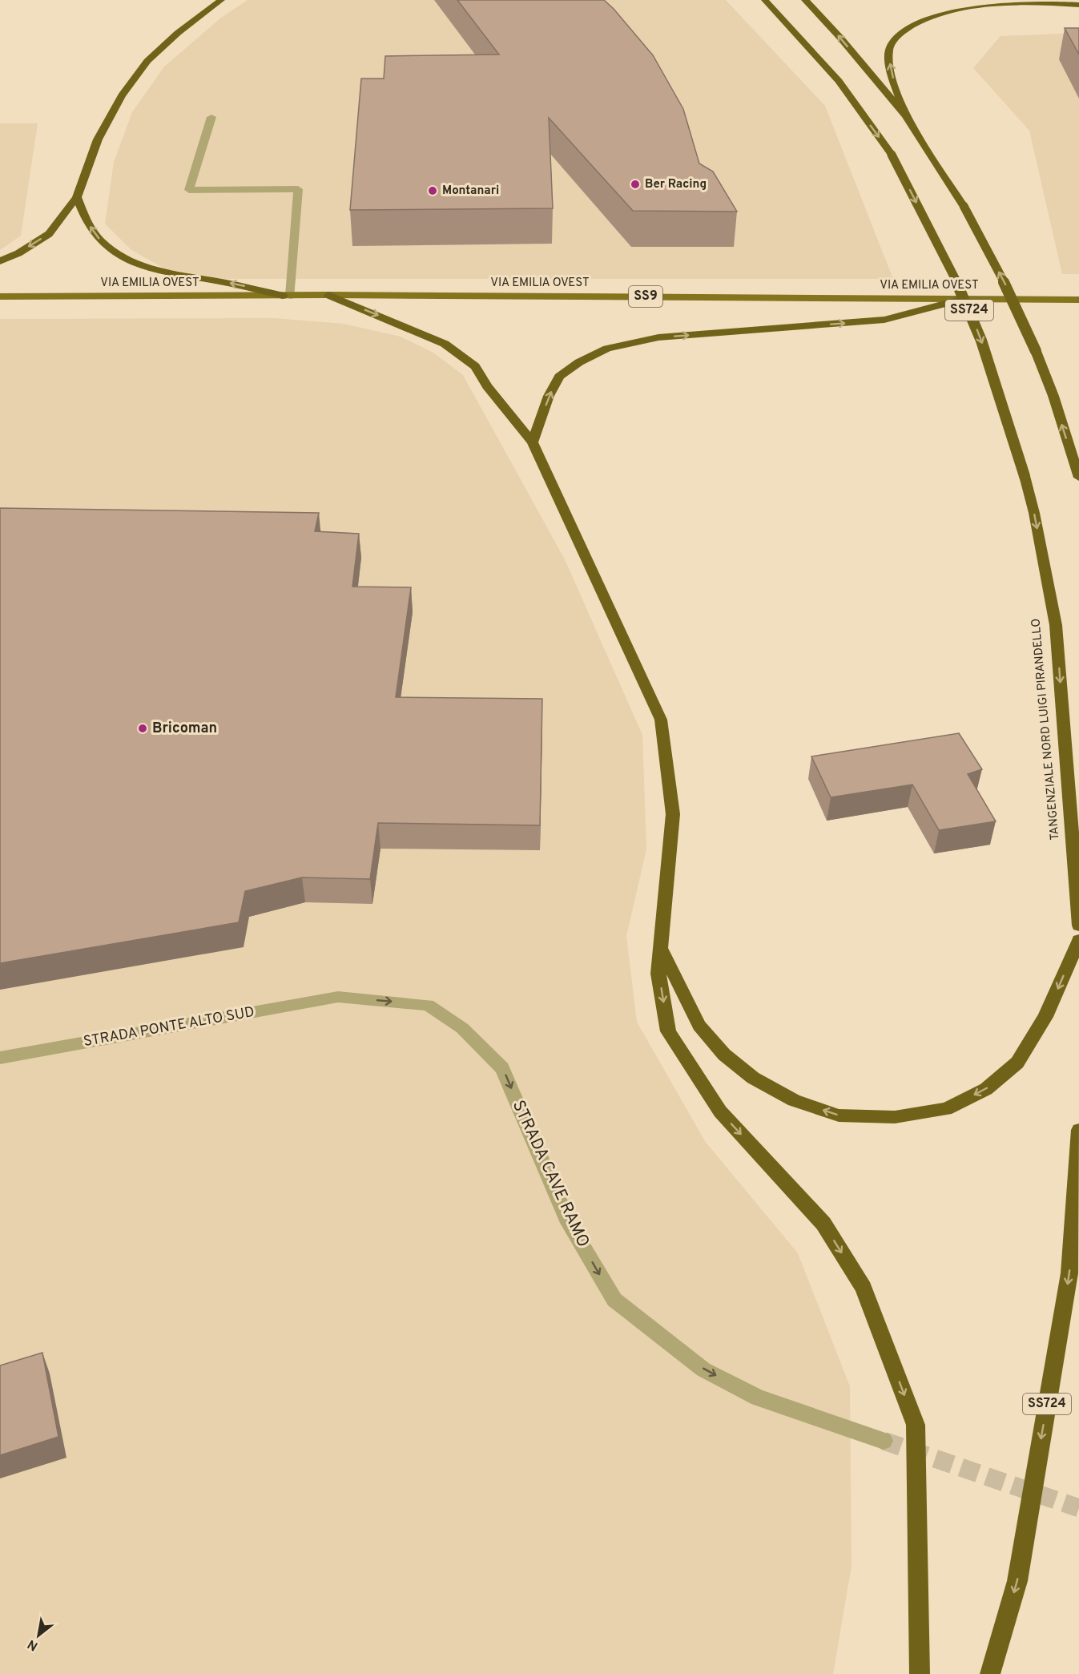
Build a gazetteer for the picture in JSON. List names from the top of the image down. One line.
{"streets":{"highway":["SS724","TANGENZIALE NORD LUIGI PIRANDELLO"],"main road":["VIA EMILIA OVEST","SS9"],"street":["STRADA PONTE ALTO SUD","STRADA CAVE RAMO"]},"crossings":[["STRADA PONTE ALTO SUD","STRADA CAVE RAMO"]],"one_way":["STRADA CAVE RAMO"],"places":["Ber Racing","Montanari","Bricoman"],"north":"bottom left"}
